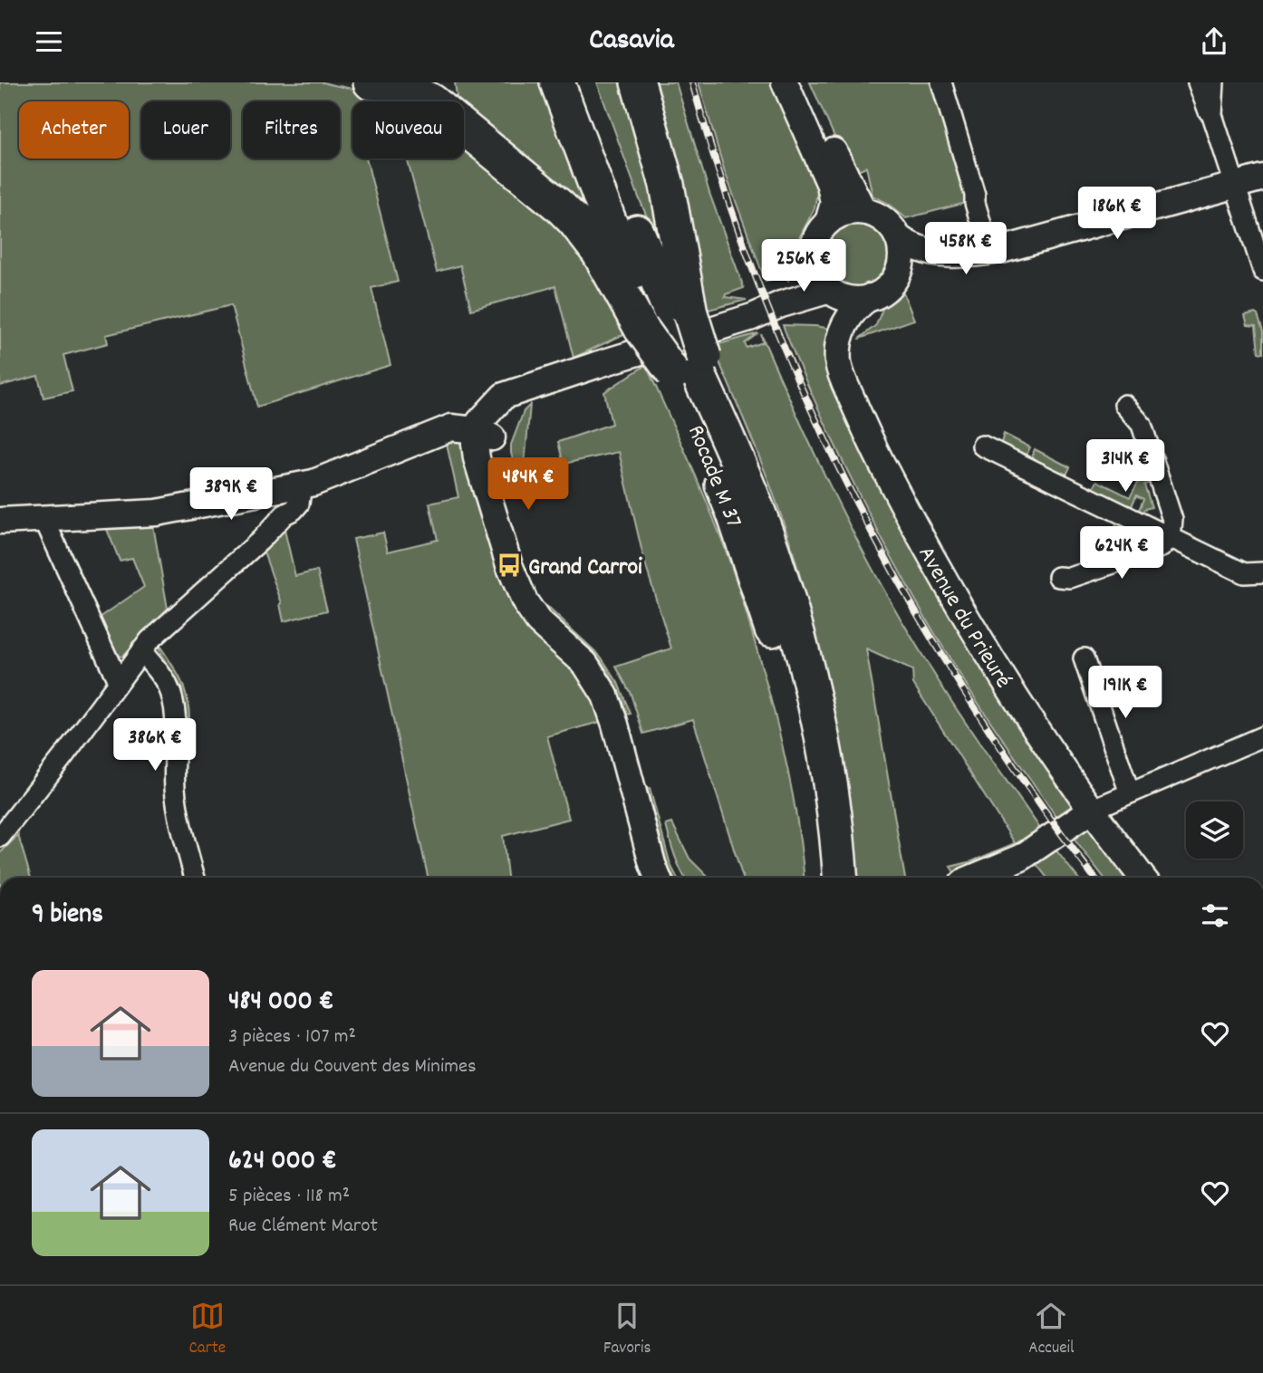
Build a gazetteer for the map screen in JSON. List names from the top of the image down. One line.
{"streets":{"highway":["Rocade M 37"],"street":["Avenue du Prieuré"]},"places":{"bus stop":["Grand Carroi"]},"page":{"header":"Casavia","chip":["Acheter","Louer","Filtres","Nouveau"],"price":["186K €","458K €","256K €","314K €","484K €","389K €","624K €","191K €","386K €"],"heading":"9 biens","list":[{"name":"484 000 €","note":"3 pièces · 107 m² · Avenue du Couvent des Minimes"},{"name":"624 000 €","note":"5 pièces · 118 m² · Rue Clément Marot"}],"tabs":["Carte","Favoris","Accueil"]}}
